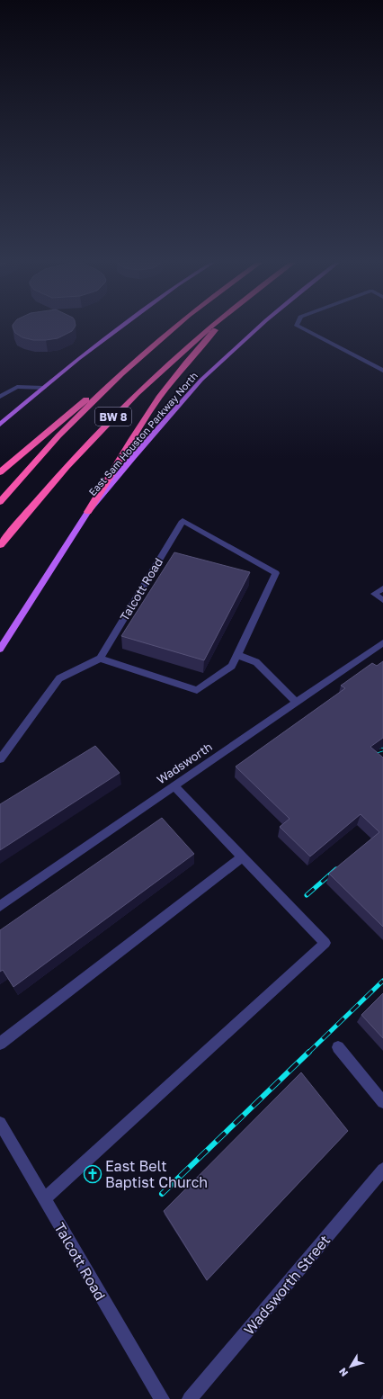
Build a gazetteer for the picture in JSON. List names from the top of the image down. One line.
{"streets":{"highway":["BW 8"],"main road":["East Sam Houston Parkway North"],"lane":["Talcott Road","Wadsworth","Wadsworth Street"]},"places":{"church":["East Belt Baptist Church"]},"north":"bottom left"}
